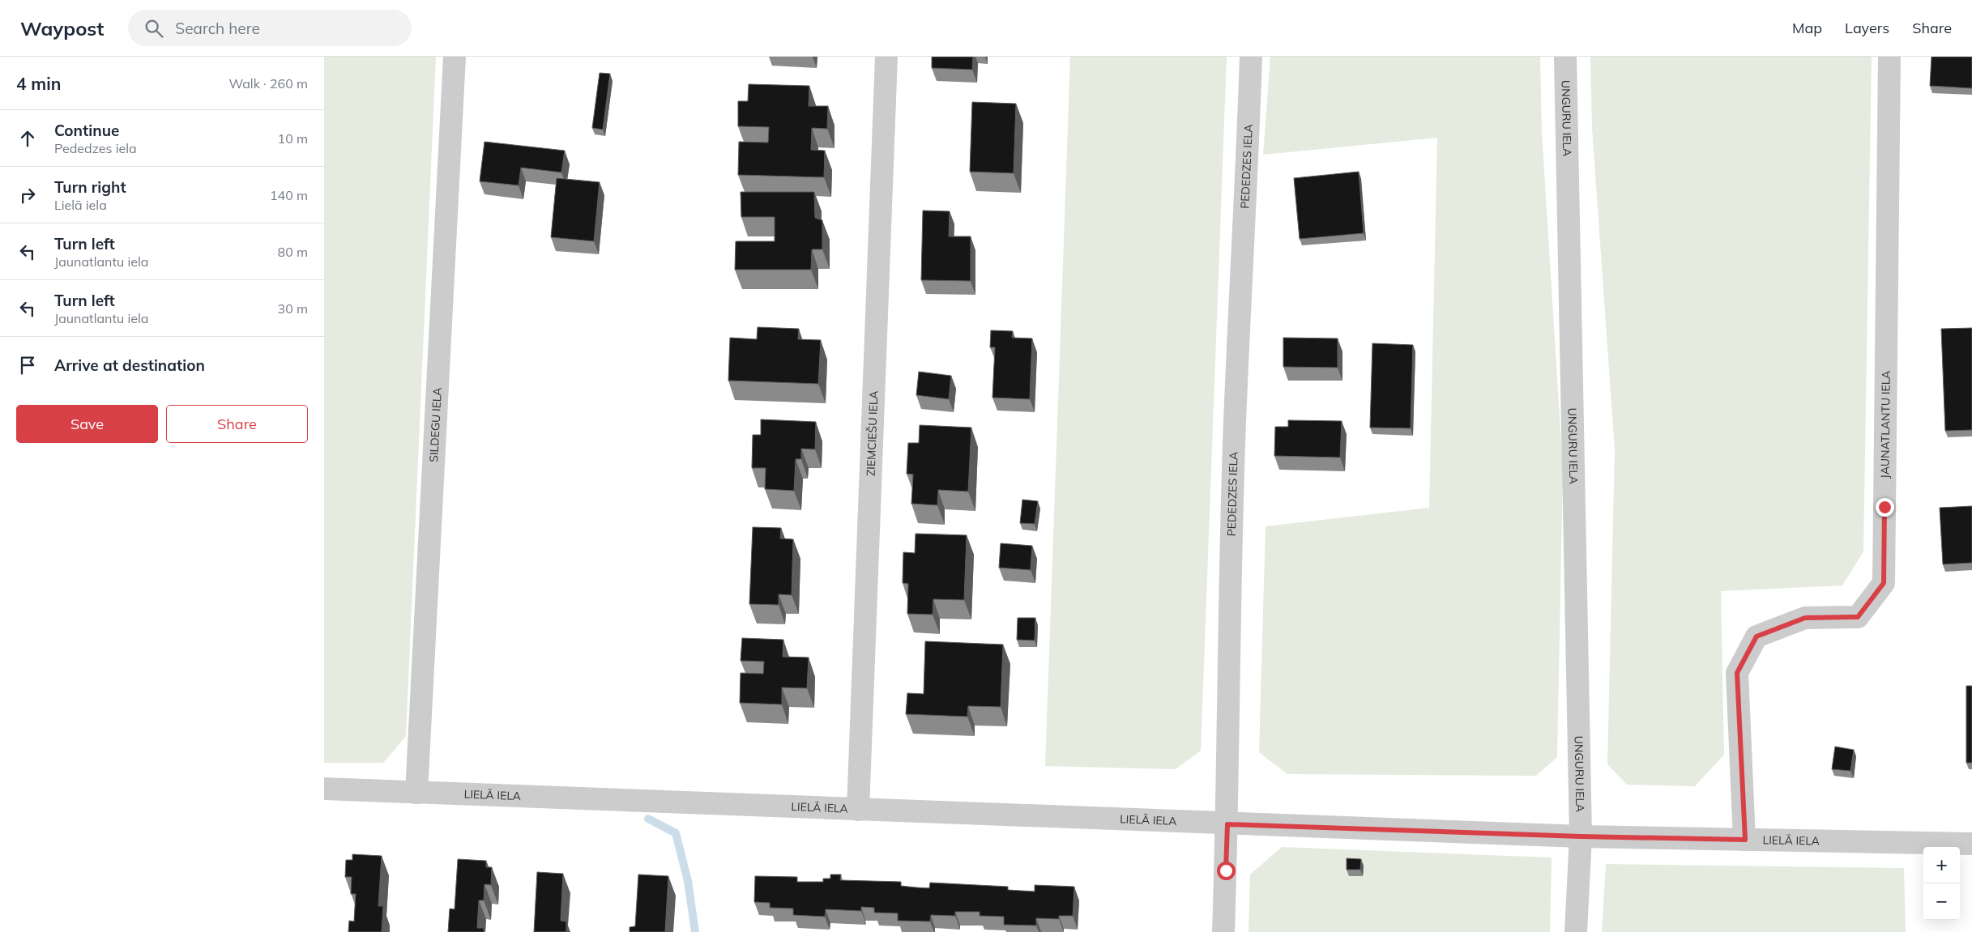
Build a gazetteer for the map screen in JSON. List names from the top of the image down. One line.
{"streets":{"street":["UNGURU IELA","PEDEDZES IELA","SILDEGU IELA","JAUNATLANTU IELA","ZIEMCIEŠU IELA","LIELĀ IELA"]},"crossings":[["UNGURU IELA","LIELĀ IELA"],["PEDEDZES IELA","LIELĀ IELA"],["SILDEGU IELA","LIELĀ IELA"],["JAUNATLANTU IELA","LIELĀ IELA"],["ZIEMCIEŠU IELA","LIELĀ IELA"]],"page":{"header":"Waypost","search":"Search here","nav":["Map","Layers","Share"],"heading":["4 min","Walk · 260 m"],"list":[["Continue","Pededzes iela","10 m"],["Turn right","Lielā iela","140 m"],["Turn left","Jaunatlantu iela","80 m"],["Turn left","Jaunatlantu iela","30 m"],"Arrive at destination"],"buttons":["Save","Share"],"map_buttons":["+","−"]}}
